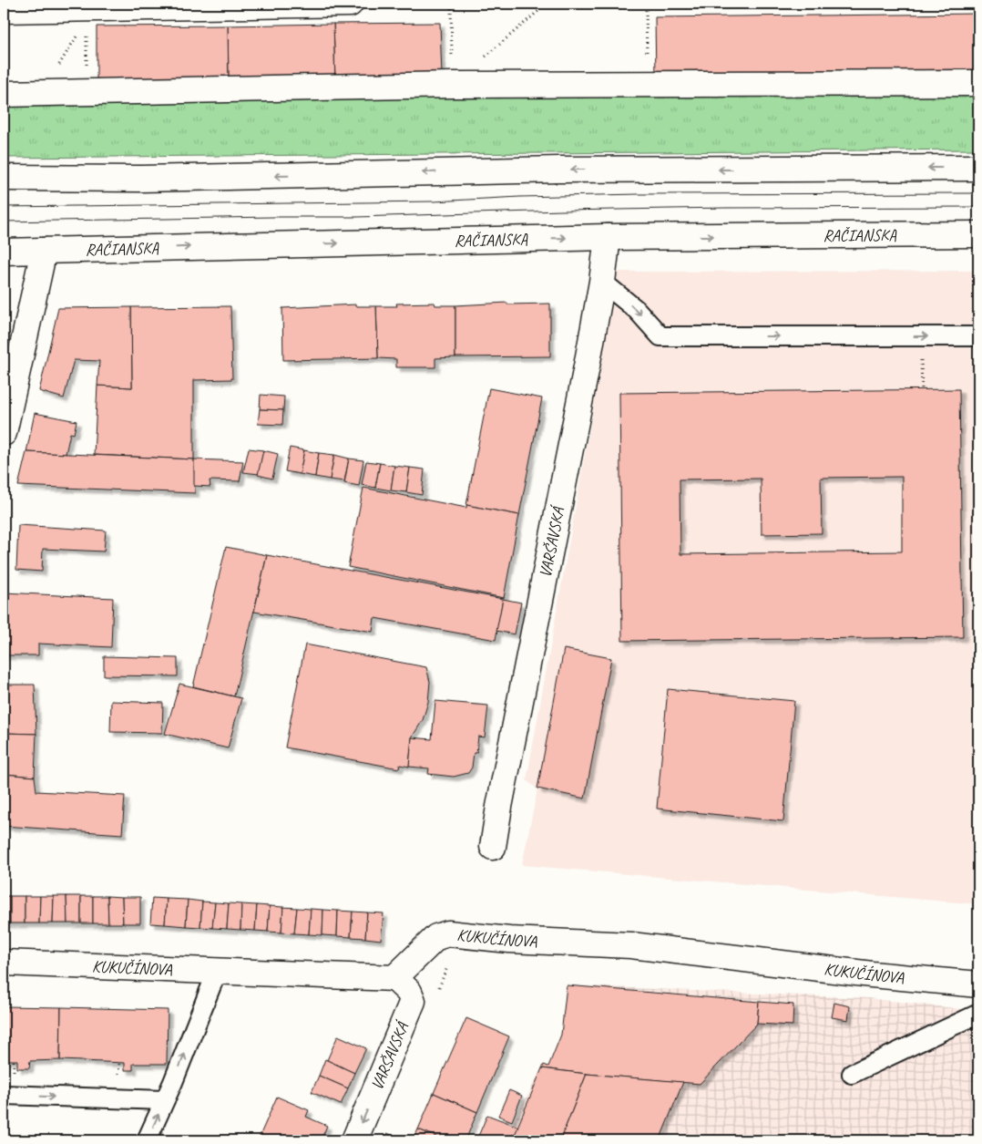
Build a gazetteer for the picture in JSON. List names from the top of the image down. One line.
{"streets":{"street":["RAČIANSKA","VARŠAVSKÁ","KUKUČÍNOVA"]},"crossings":[["RAČIANSKA","VARŠAVSKÁ"],["VARŠAVSKÁ","KUKUČÍNOVA"]]}
